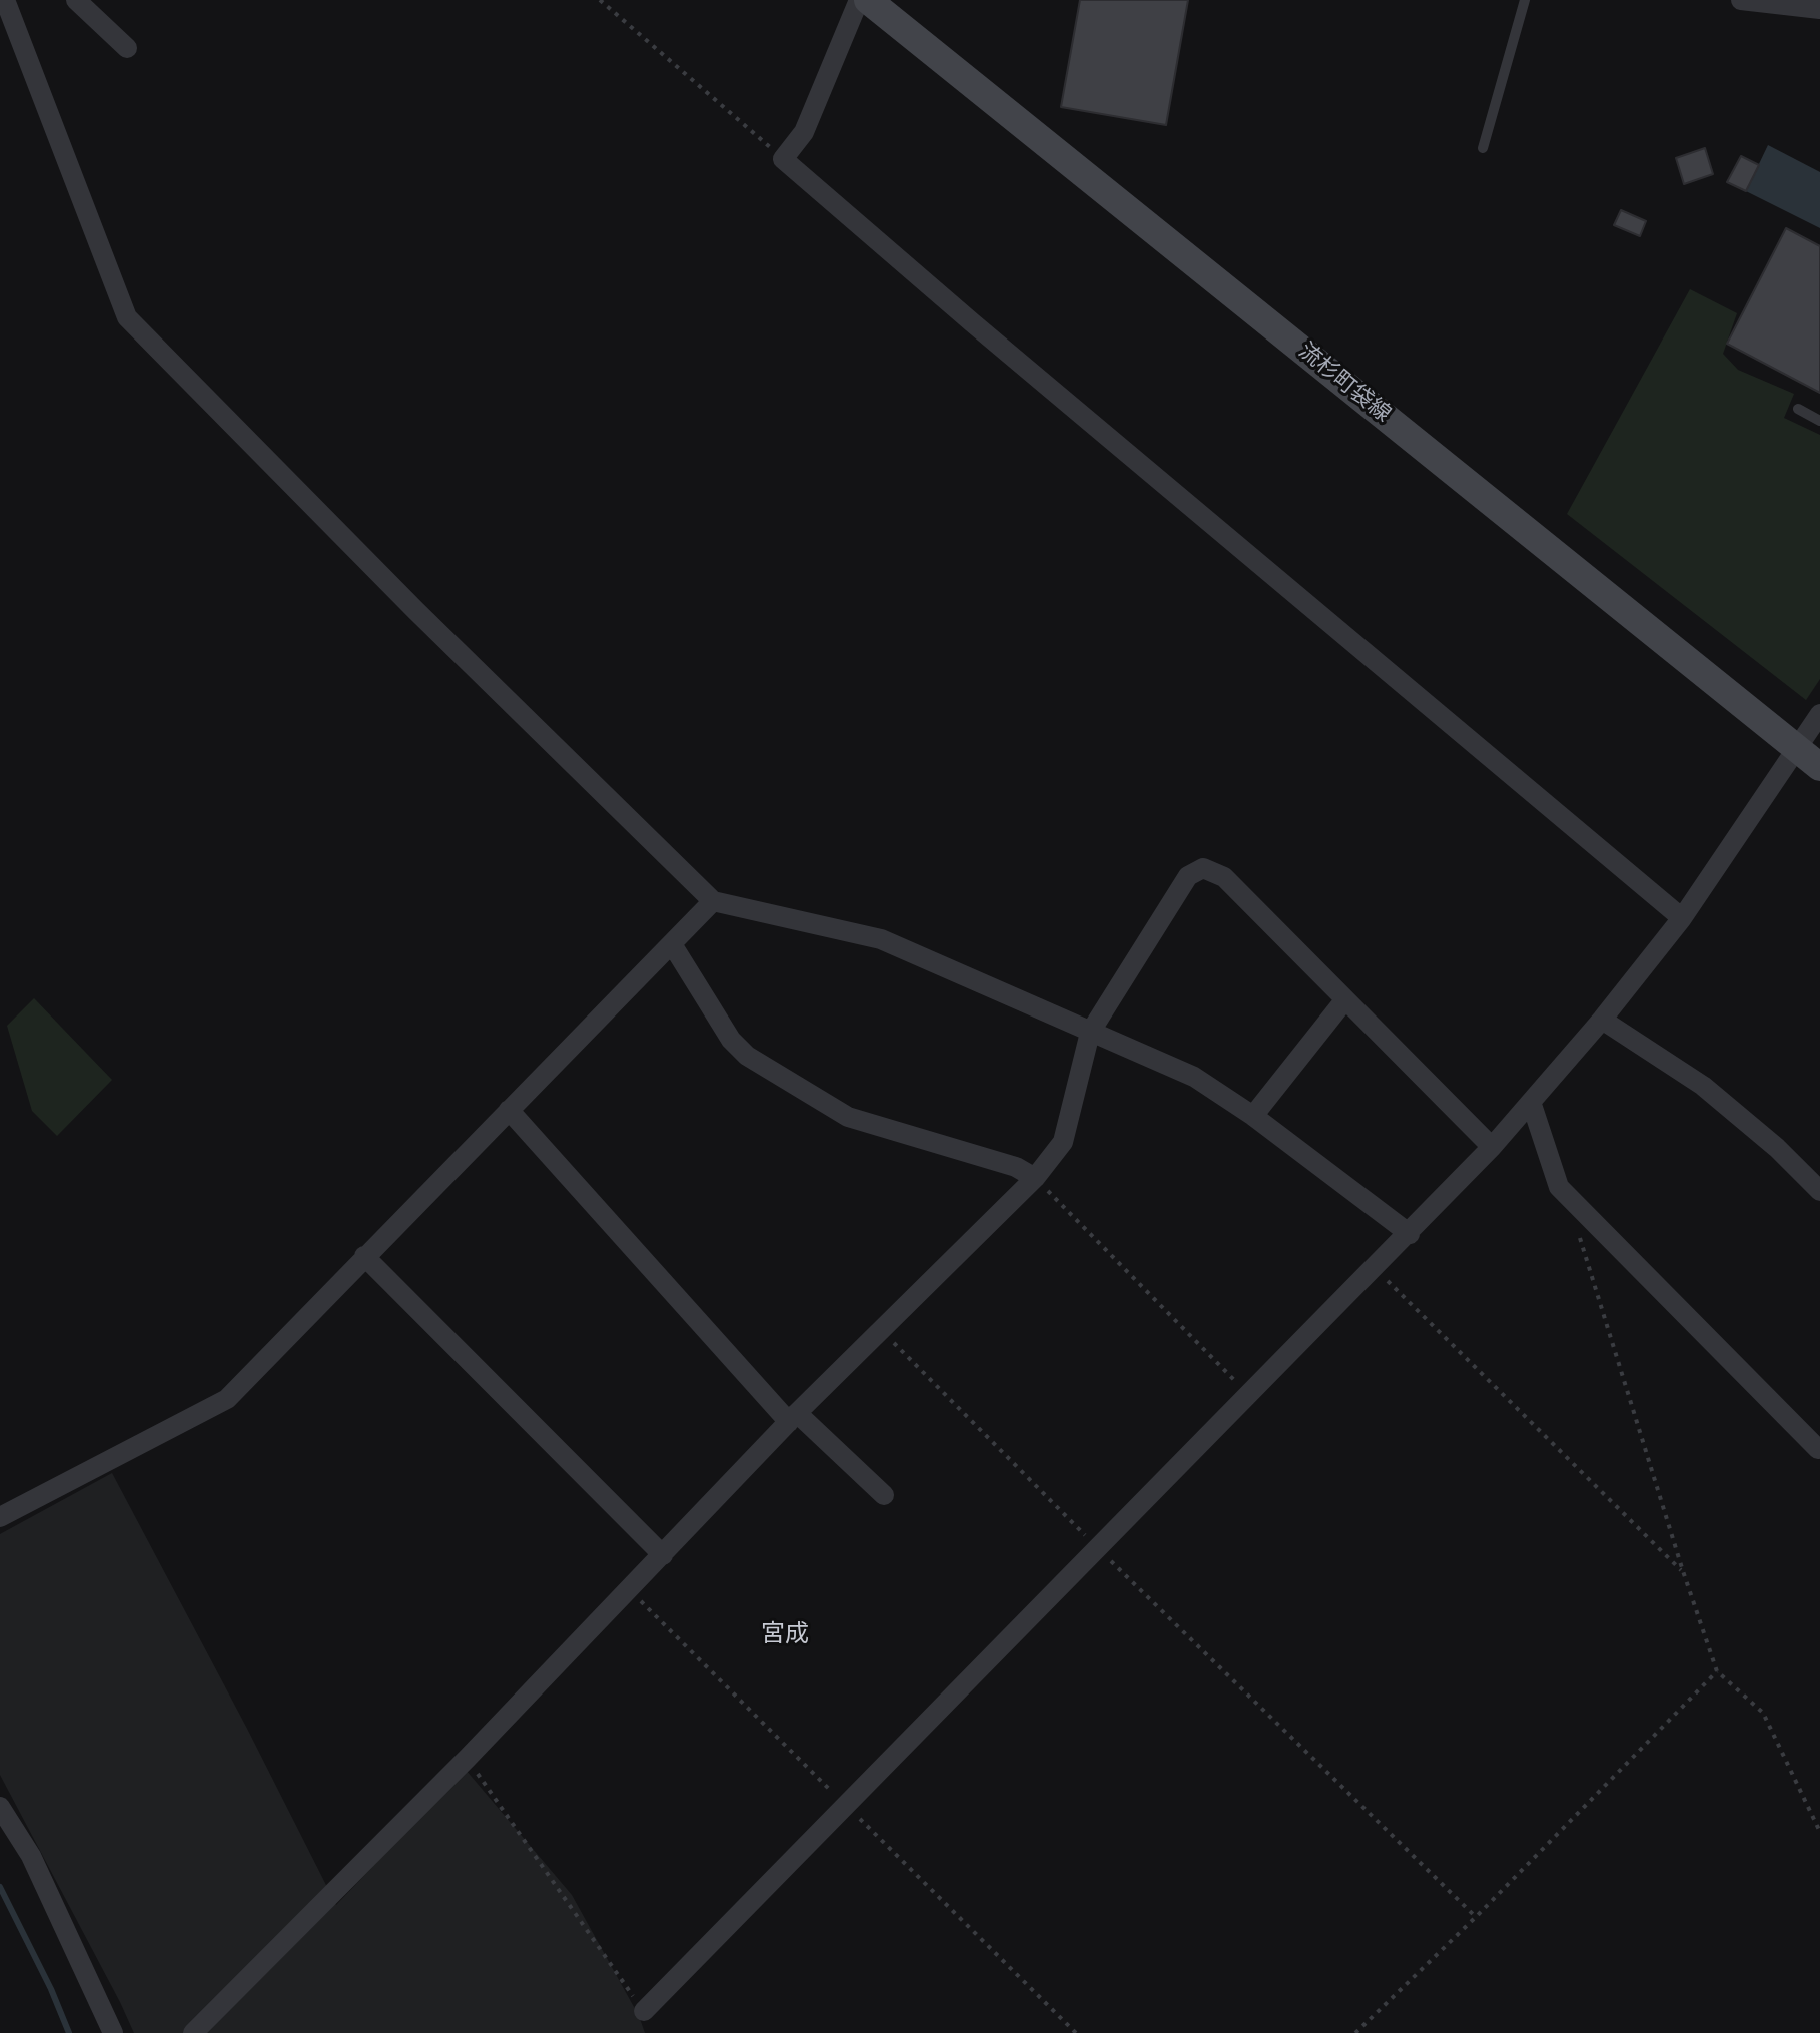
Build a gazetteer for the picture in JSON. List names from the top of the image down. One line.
{"streets":{"main road":["流杉町袋線"]},"districts":["宮成"]}
